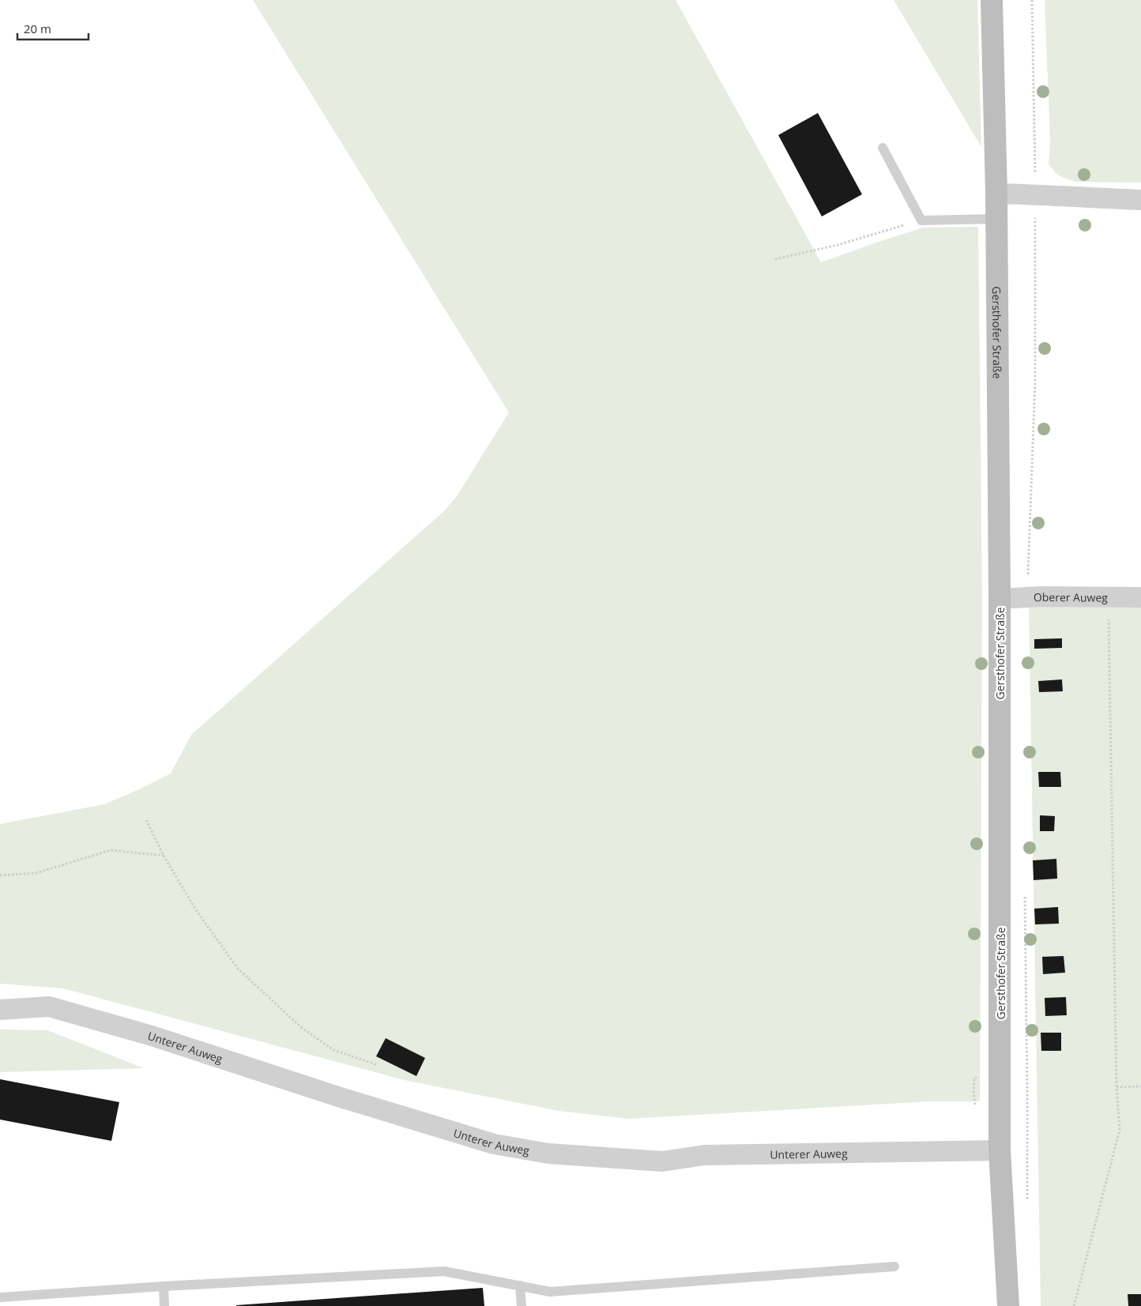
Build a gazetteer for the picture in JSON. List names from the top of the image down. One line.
{"streets":{"main road":["Gersthofer Straße"],"street":["Oberer Auweg","Unterer Auweg"]},"crossings":[["Gersthofer Straße","Oberer Auweg"],["Gersthofer Straße","Unterer Auweg"]],"scale_bar":"20 m"}
